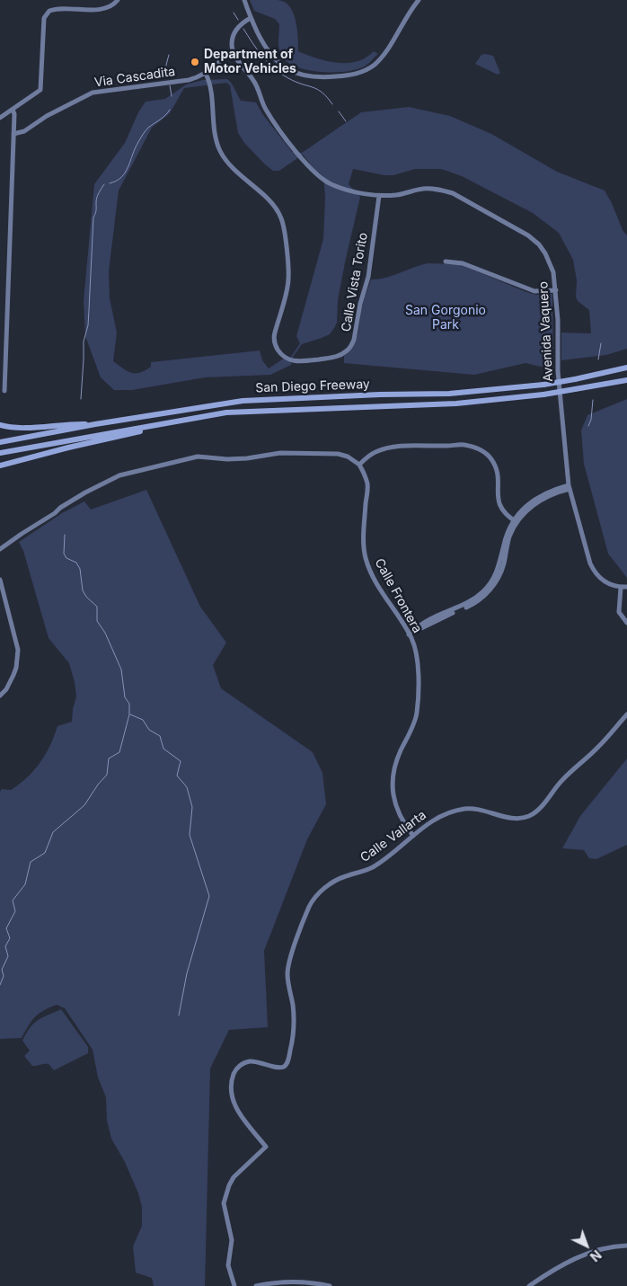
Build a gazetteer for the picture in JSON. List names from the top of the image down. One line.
{"streets":{"highway":["San Diego Freeway"],"street":["Via Cascadita","Calle Vista Torito","Avenida Vaquero","Calle Frontera","Calle Vallarta"]},"crossings":[["Via Cascadita","Calle Vista Torito"],["Via Cascadita","Avenida Vaquero"],["Calle Vista Torito","Avenida Vaquero"],["Calle Frontera","Calle Vallarta"]],"parks":["San Gorgonio Park"],"places":["Department of Motor Vehicles"],"north":"bottom right"}
